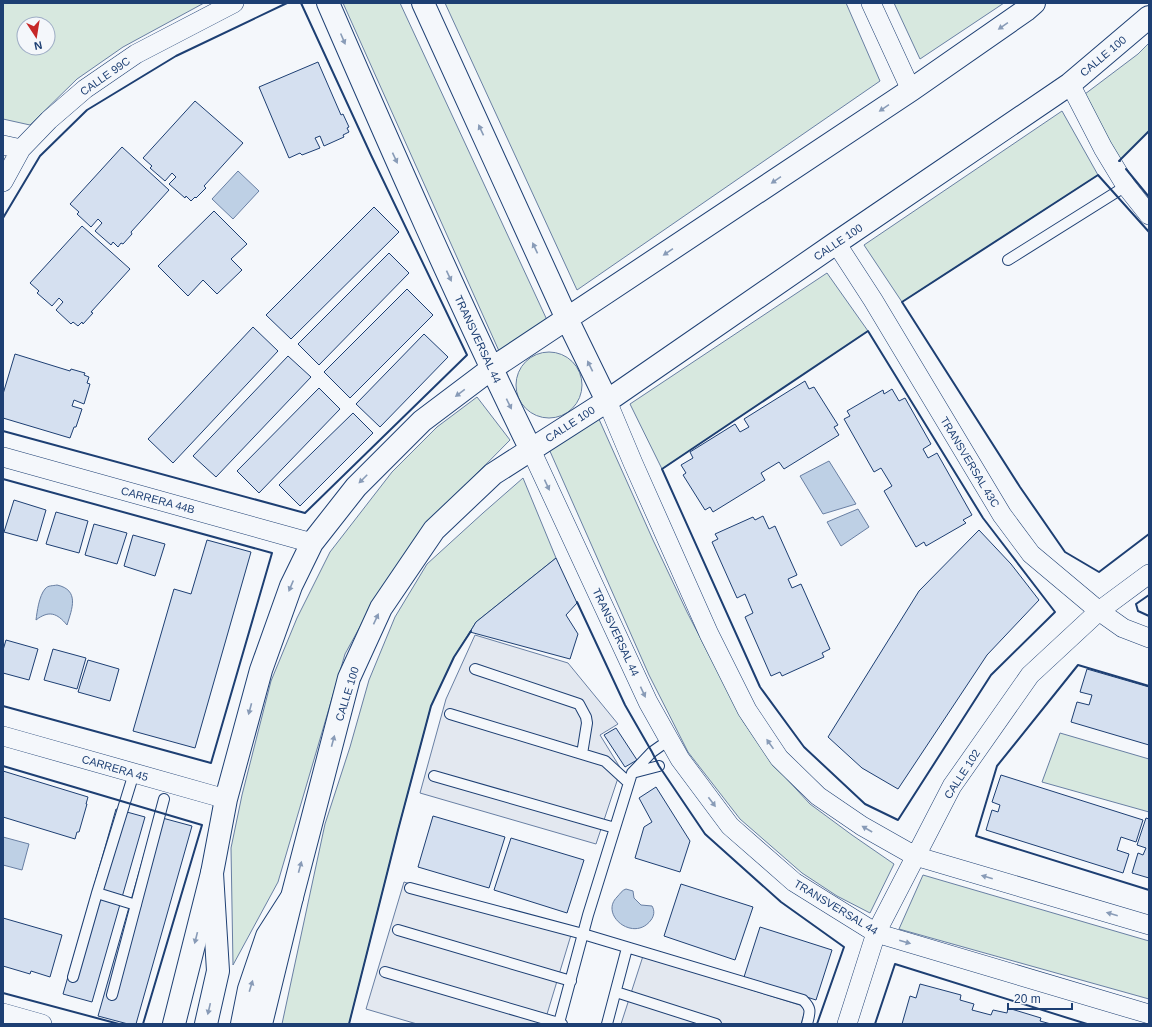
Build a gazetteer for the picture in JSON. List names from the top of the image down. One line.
{"streets":{"street":["CALLE 100","CALLE 99C","TRANSVERSAL 44","TRANSVERSAL 43C","CARRERA 44B","CARRERA 45","CALLE 102"]},"crossings":[["CALLE 100","TRANSVERSAL 44"],["CALLE 100","TRANSVERSAL 43C"],["TRANSVERSAL 44","CALLE 102"],["TRANSVERSAL 43C","CALLE 102"]],"scale_bar":"20 m","north":"bottom"}
